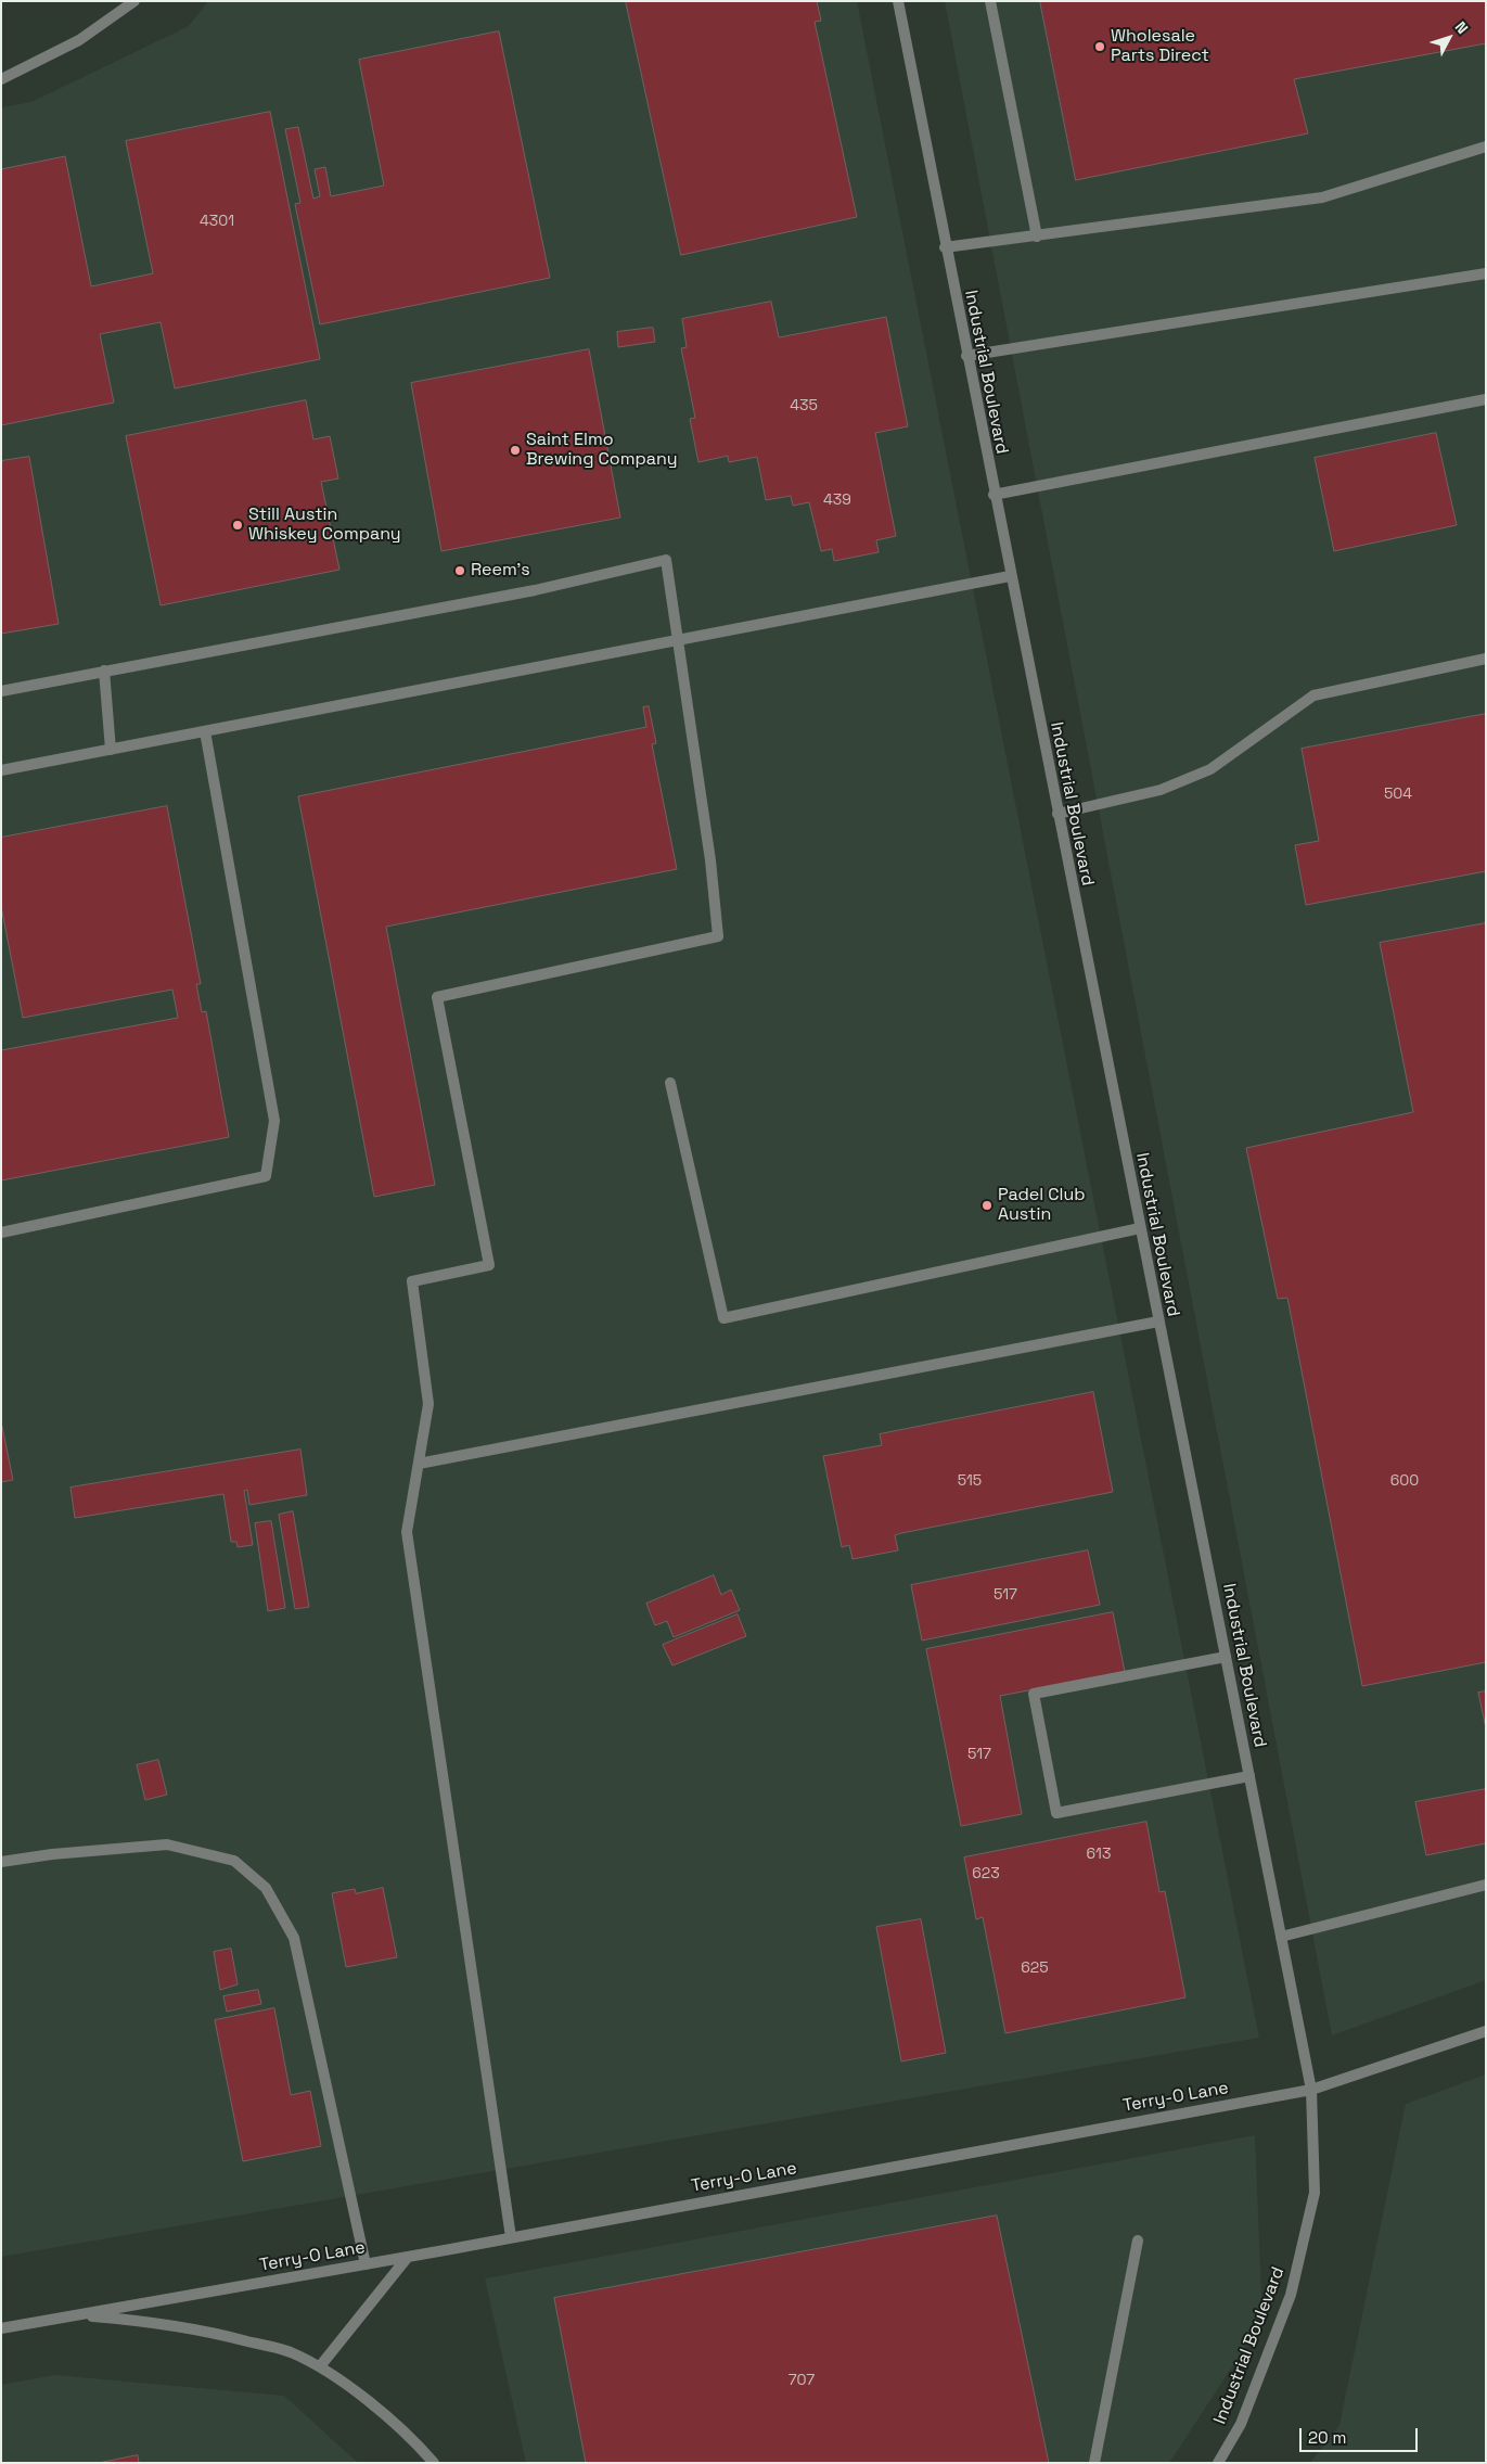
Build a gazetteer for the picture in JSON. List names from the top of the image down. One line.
{"streets":{"street":["Industrial Boulevard","Terry-O Lane"]},"crossings":[["Industrial Boulevard","Terry-O Lane"]],"places":["Wholesale Parts Direct","Saint Elmo Brewing Company","Still Austin Whiskey Company","Reem's","Padel Club Austin"],"house_numbers":["4301","435","439","504","515","600","517","517","613","623","625","707"],"scale_bar":"20 m","north":"top right"}
